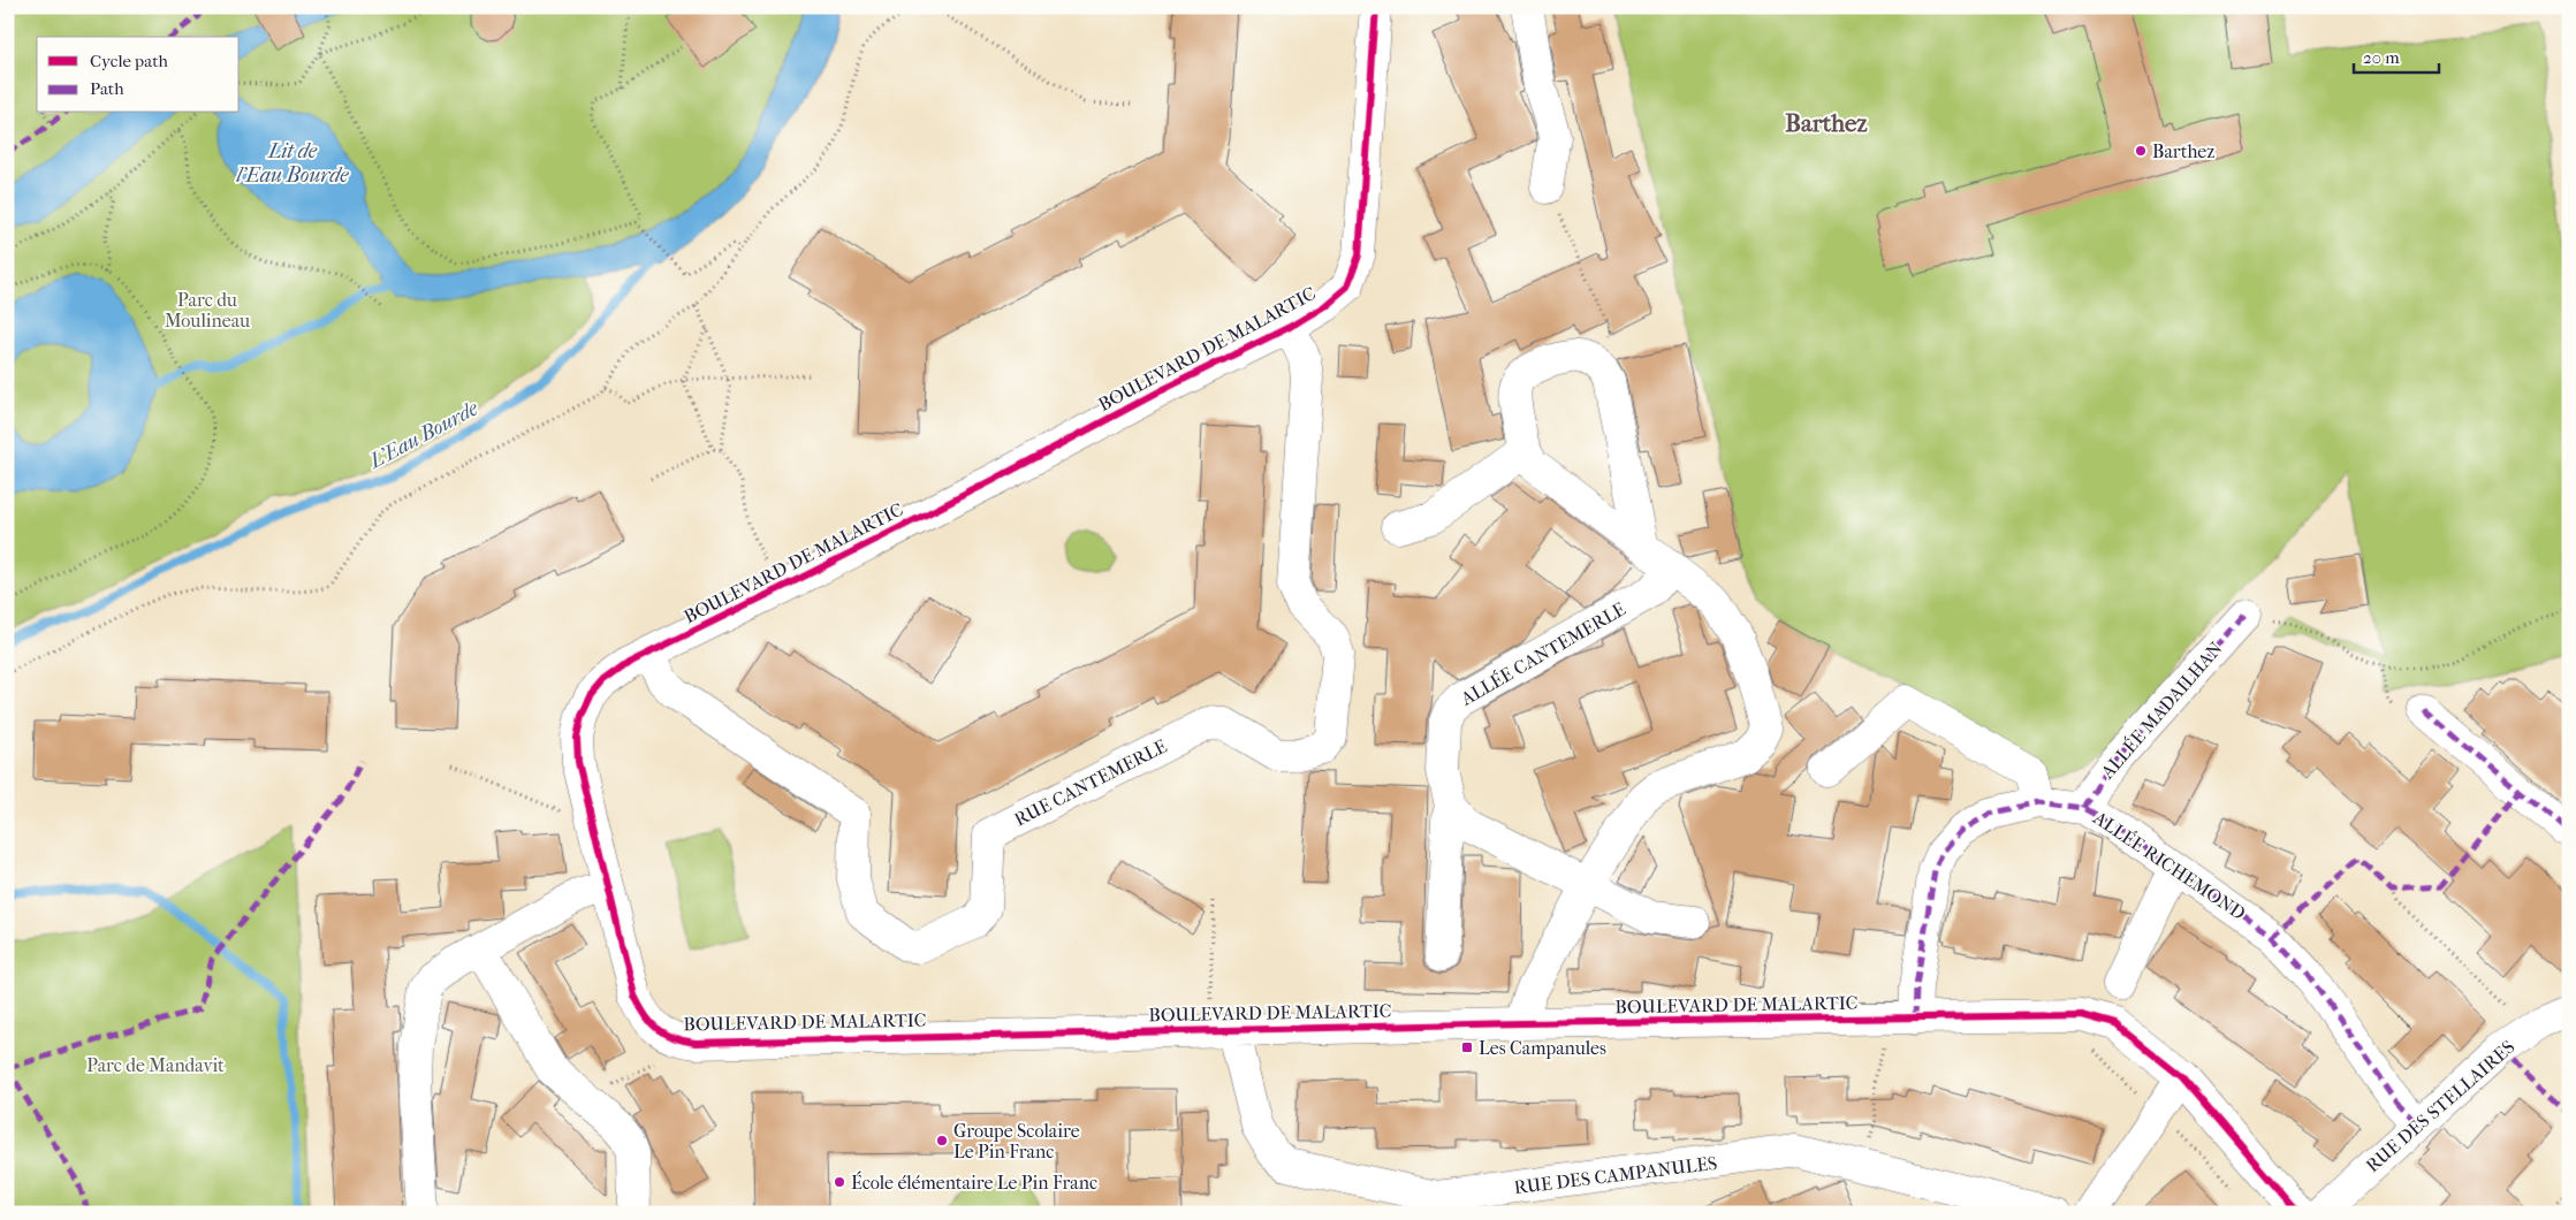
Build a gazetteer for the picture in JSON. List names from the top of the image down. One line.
{"streets":{"street":["BOULEVARD DE MALARTIC","ALLÉE CANTEMERLE","ALLÉE MADAILHAN","RUE CANTEMERLE","ALLÉE RICHEMOND","RUE DES STELLAIRES","RUE DES CAMPANULES"]},"crossings":[["BOULEVARD DE MALARTIC","RUE CANTEMERLE"],["BOULEVARD DE MALARTIC","ALLÉE RICHEMOND"],["BOULEVARD DE MALARTIC","RUE DES CAMPANULES"],["ALLÉE MADAILHAN","ALLÉE RICHEMOND"],["ALLÉE RICHEMOND","RUE DES STELLAIRES"]],"districts":["Barthez"],"water":["Lit de l'Eau Bourde","L'Eau Bourde"],"parks":["Parc du Moulineau","Parc de Mandavit"],"places":{"other":["Barthez","Groupe Scolaire Le Pin Franc","École élémentaire Le Pin Franc"],"transit":["Les Campanules"]},"legend":["Cycle path","Path"],"scale_bar":"20 m"}
